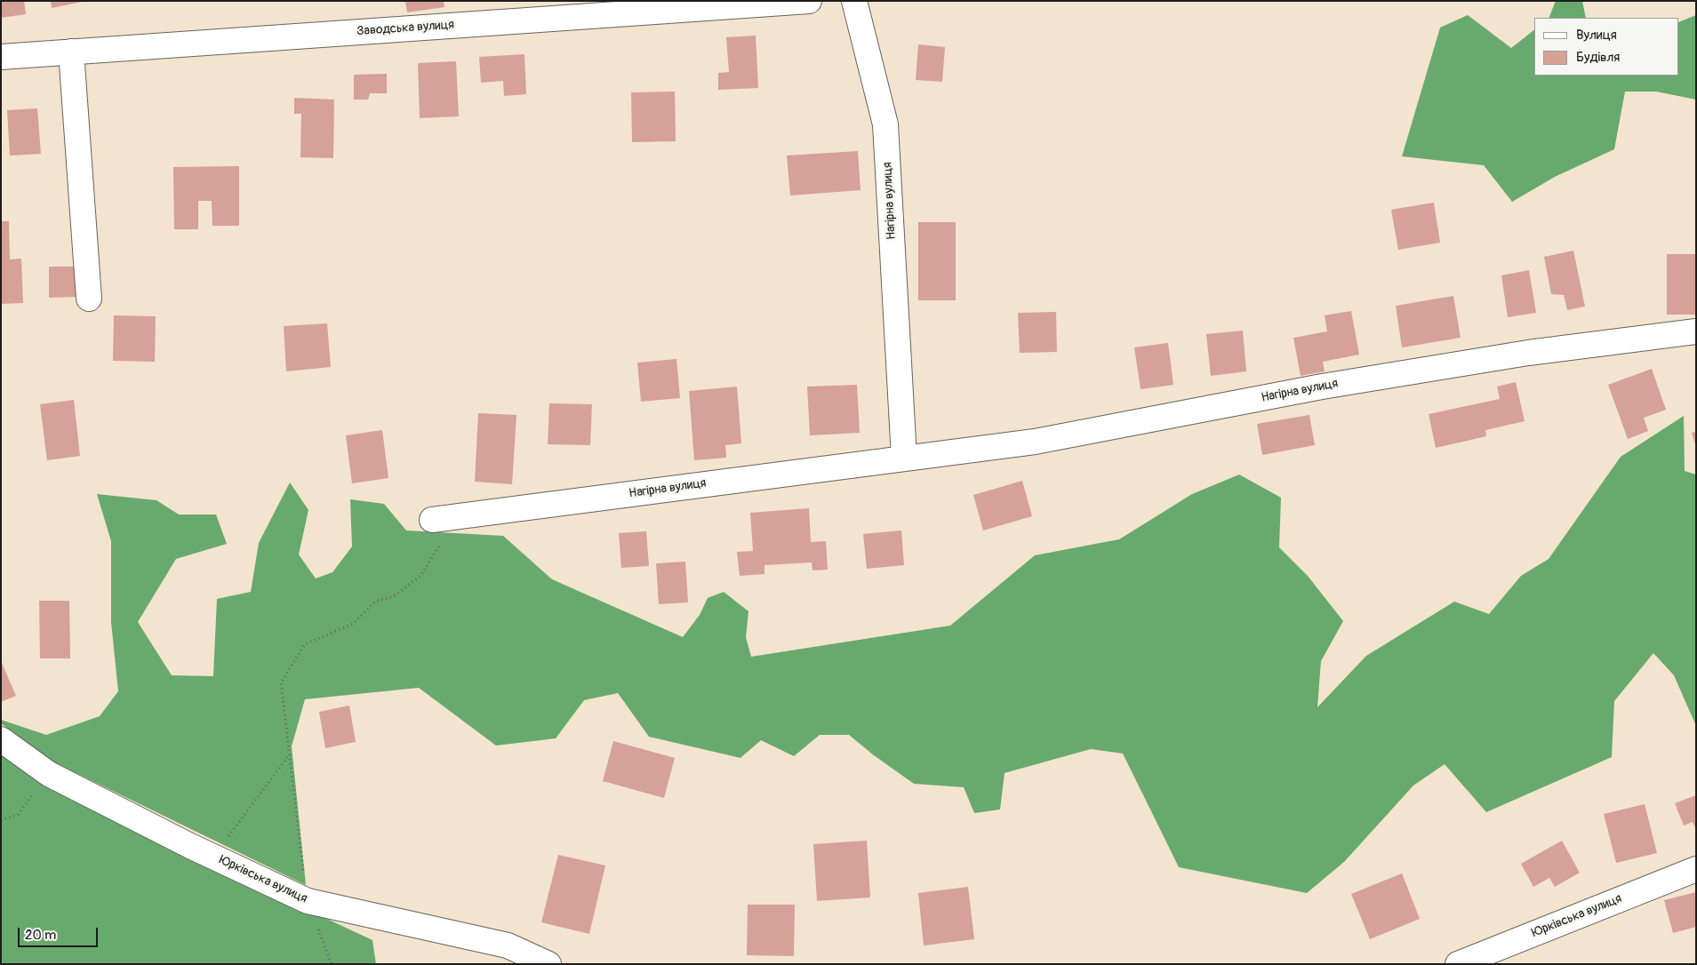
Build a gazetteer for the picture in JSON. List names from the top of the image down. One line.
{"streets":{"street":["Заводська вулиця","Нагірна вулиця","Юрківська вулиця"]},"legend":["Вулиця","Будівля"],"scale_bar":"20 m"}
